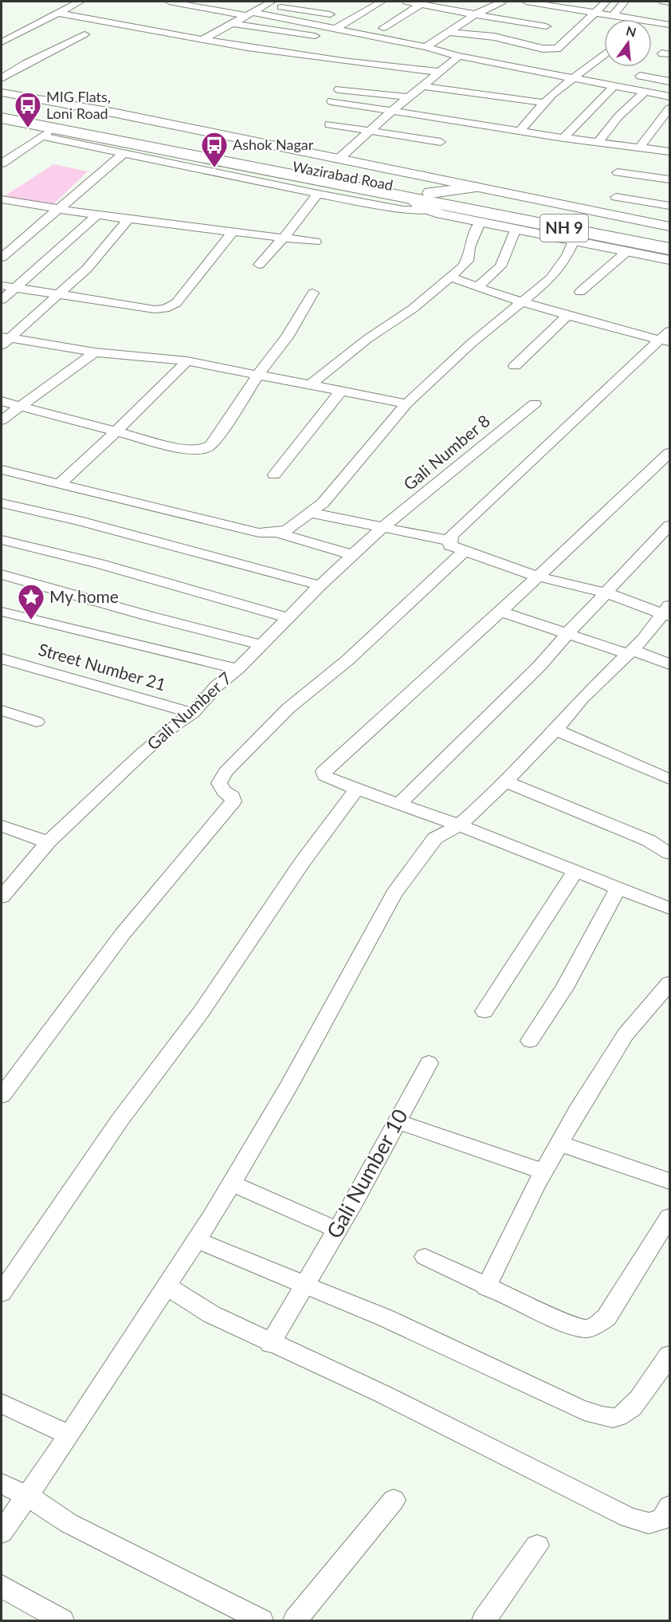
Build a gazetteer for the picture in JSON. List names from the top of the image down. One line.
{"streets":{"highway":["Wazirabad Road","NH 9"],"street":["Gali Number 8","Street Number 21","Gali Number 7","Gali Number 10"]},"crossings":[["Wazirabad Road","NH 9"],["Gali Number 8","Gali Number 7"],["Street Number 21","Gali Number 7"]],"places":{"bus stop":["MIG Flats, Loni Road","Ashok Nagar"],"place":["My home"]},"north":"top"}
